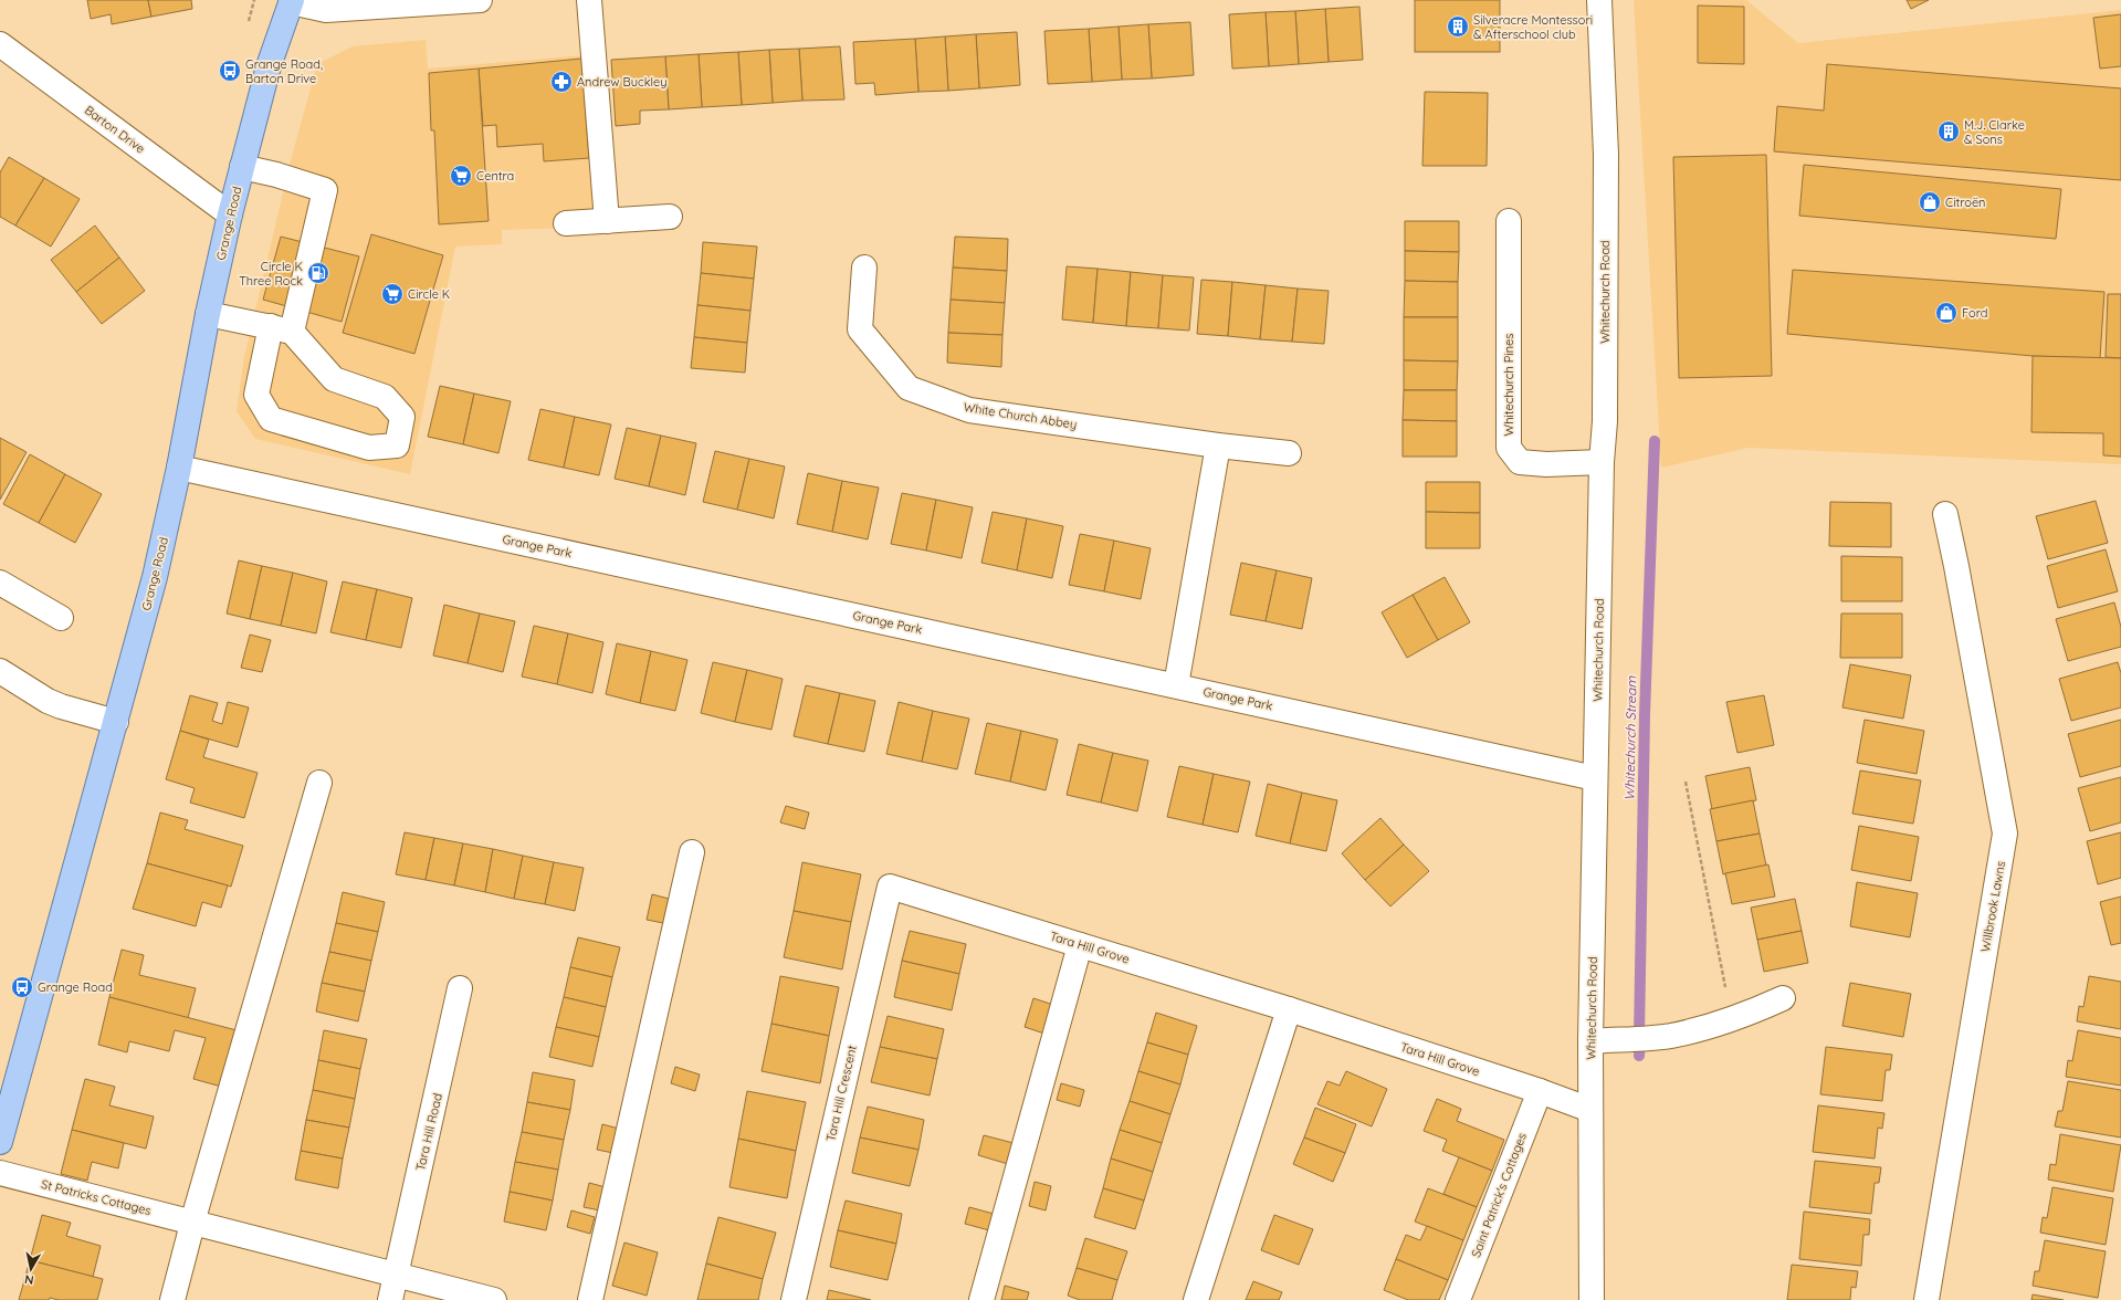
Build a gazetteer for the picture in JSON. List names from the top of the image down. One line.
{"streets":{"main road":["Grange Road"],"street":["Barton Drive","Whitechurch Road","Whitechurch Pines","White Church Abbey","Grange Park","Willbrook Lawns","Tara Hill Grove","Tara Hill Crescent","Tara Hill Road","Saint Patrick's Cottages","St Patricks Cottages"]},"crossings":[["Barton Drive","Grange Road"],["Grange Road","Grange Park"],["Whitechurch Road","Whitechurch Pines"],["Whitechurch Road","Grange Park"],["Whitechurch Road","Tara Hill Grove"],["Tara Hill Grove","Tara Hill Crescent"],["Tara Hill Grove","Saint Patrick's Cottages"]],"water":["Whitechurch Stream"],"places":{"building":["Silveracre Montessori & Afterschool club","M.J. Clarke & Sons"],"bus stop":["Grange Road, Barton Drive","Grange Road"],"pharmacy":["Andrew Buckley"],"supermarket":["Centra","Circle K"],"shop":["Citroën","Ford"],"fuel station":["Circle K Three Rock"]},"north":"bottom"}
